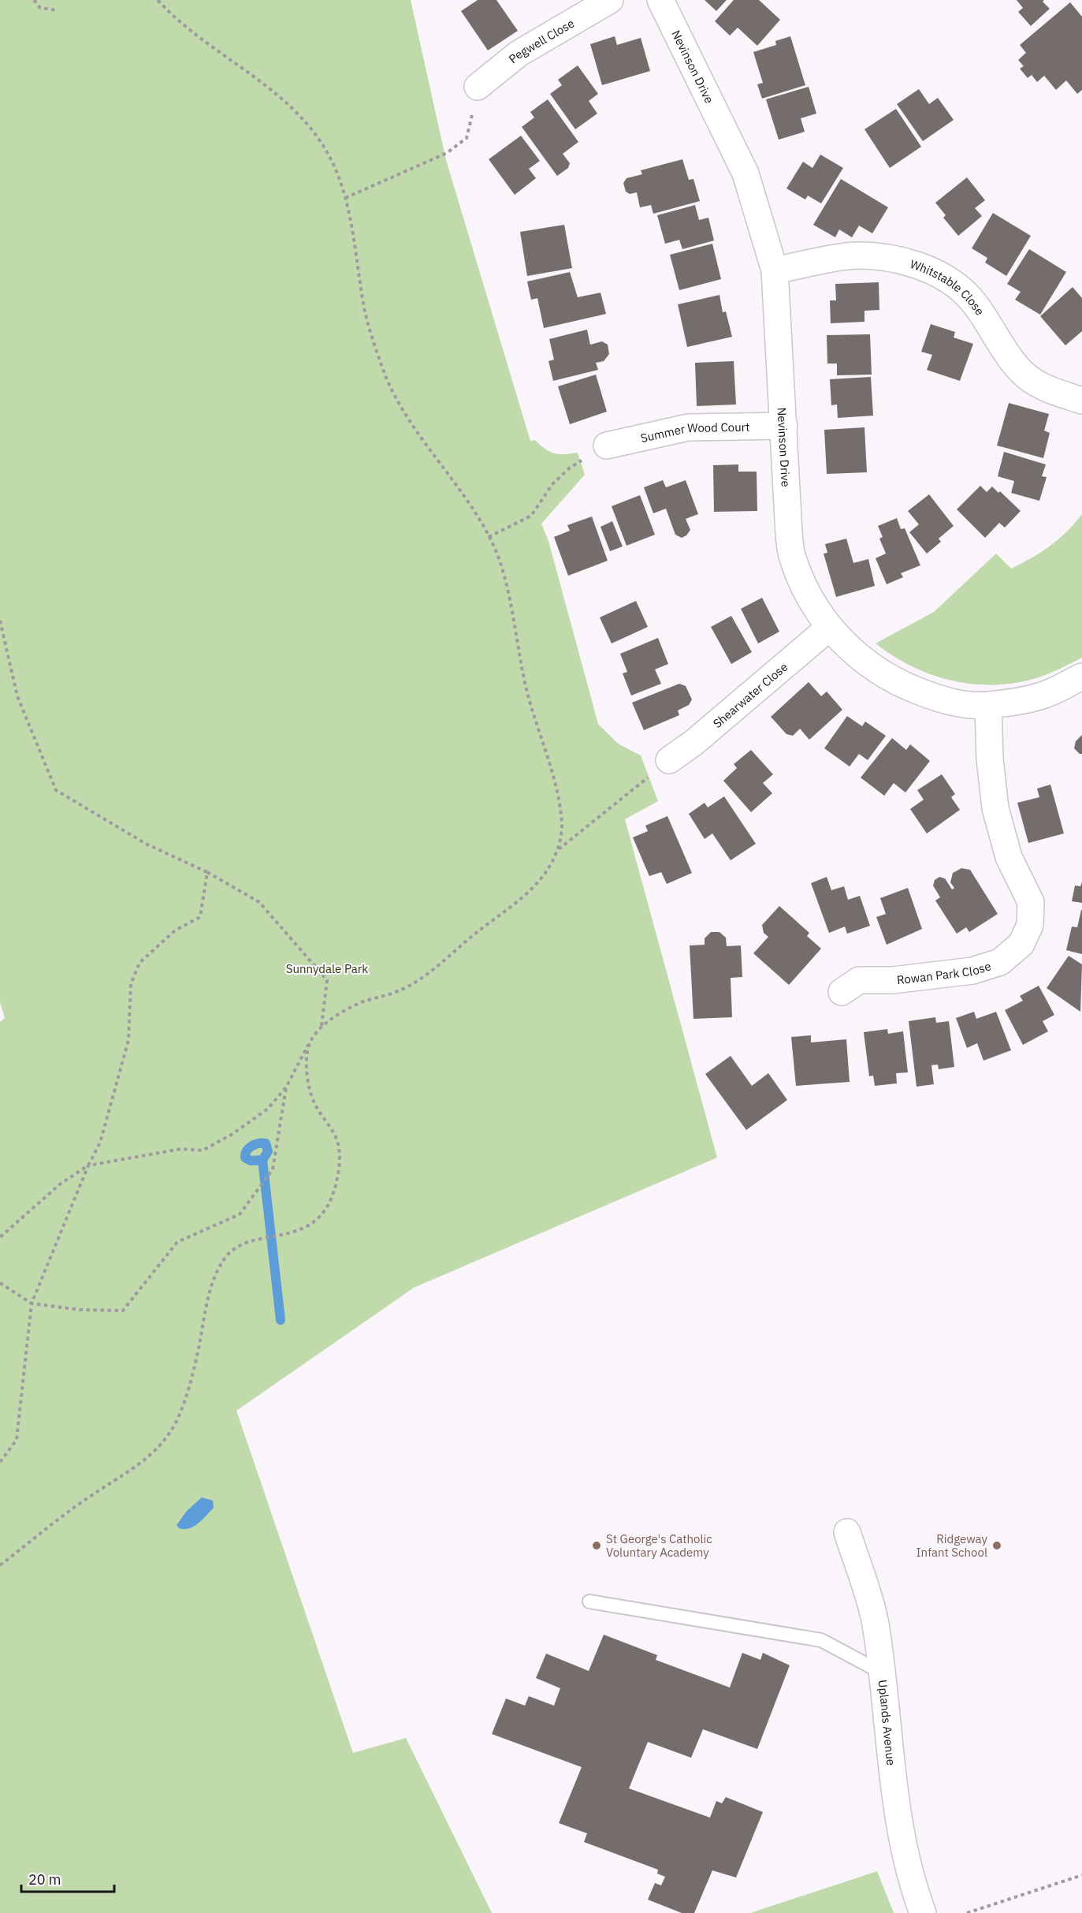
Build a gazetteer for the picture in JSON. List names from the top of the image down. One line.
{"streets":{"street":["Pegwell Close","Nevinson Drive","Whitstable Close","Summer Wood Court","Shearwater Close","Rowan Park Close","Uplands Avenue"]},"crossings":[["Nevinson Drive","Whitstable Close"],["Nevinson Drive","Summer Wood Court"],["Nevinson Drive","Shearwater Close"],["Nevinson Drive","Rowan Park Close"]],"parks":["Sunnydale Park"],"places":["St George's Catholic Voluntary Academy","Ridgeway Infant School"],"scale_bar":"20 m"}
